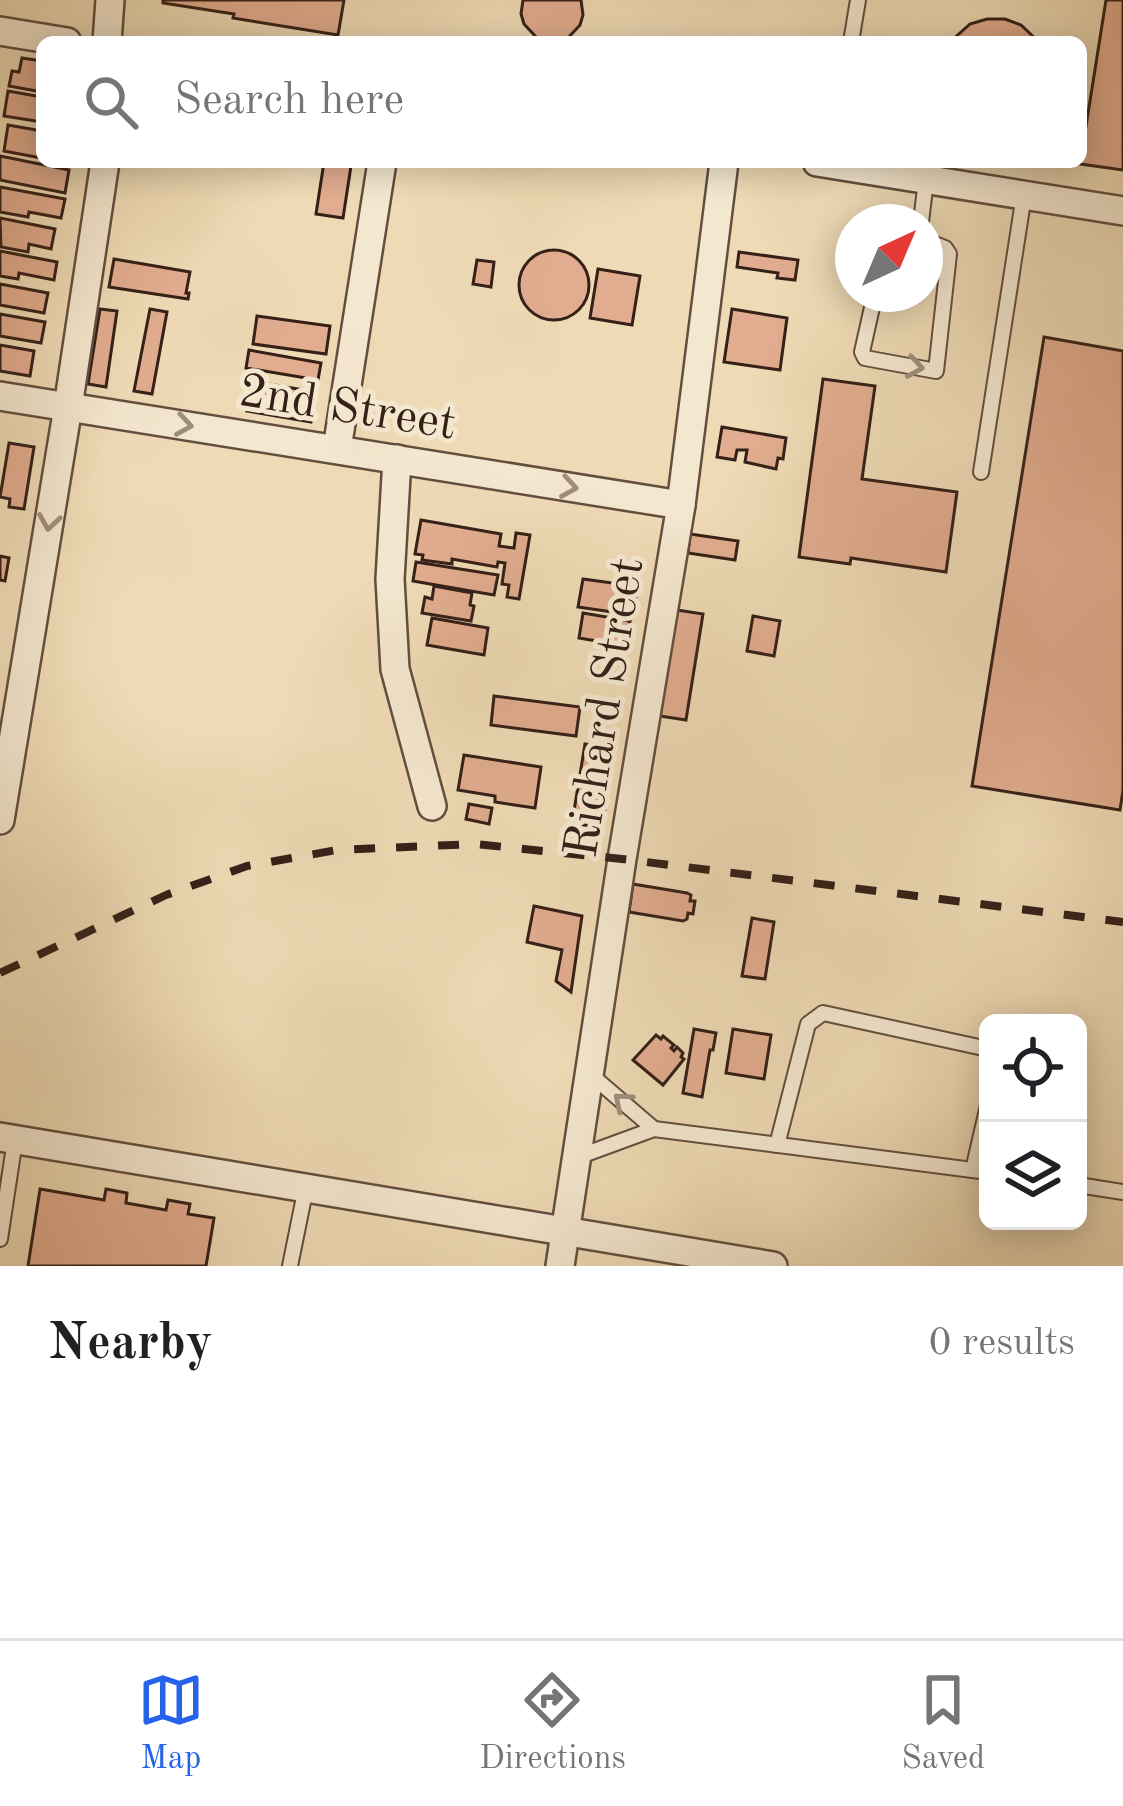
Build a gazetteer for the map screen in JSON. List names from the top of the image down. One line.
{"streets":{"street":["2nd Street","Richard Street"]},"crossings":[["2nd Street","Richard Street"]],"one_way":["2nd Street"],"north":"top right","page":{"search":"Search here","heading":["Nearby","0 results"],"nav":["Map","Directions","Saved"]}}
